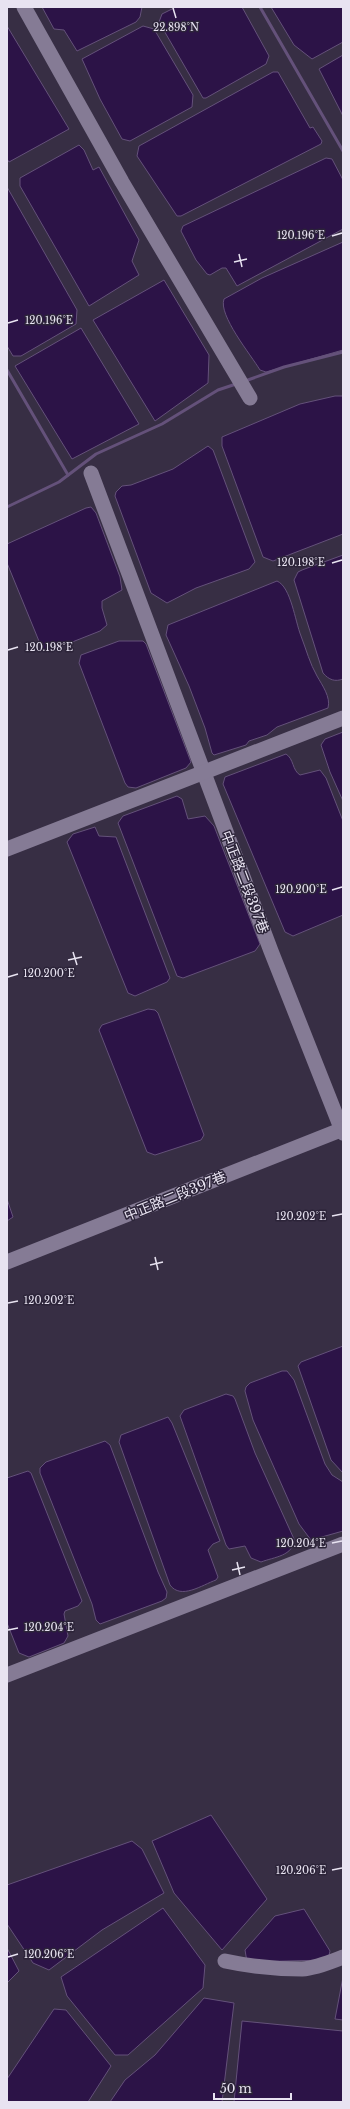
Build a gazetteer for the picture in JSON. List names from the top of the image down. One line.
{"streets":{"street":["中正路二段397巷"]},"scale_bar":"50 m","coordinates":["22.898°N","120.196°E","120.198°E","120.200°E","120.202°E","120.204°E","120.206°E"]}
